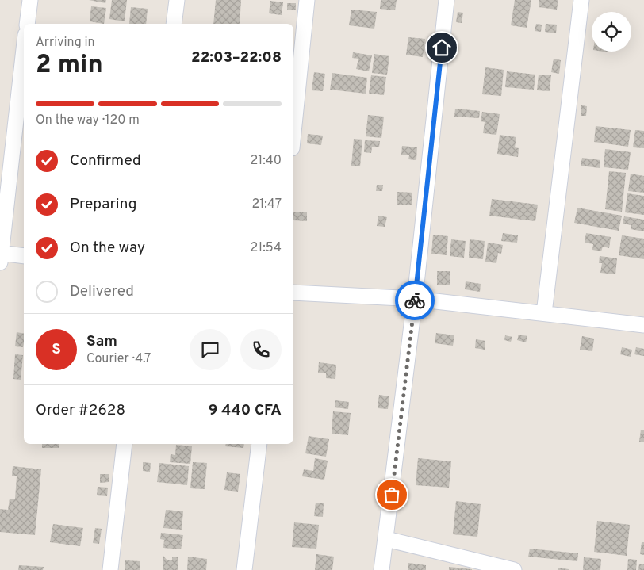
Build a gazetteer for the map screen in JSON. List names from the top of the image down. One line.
{"page":{"heading":["2 min","Arriving in","22:03–22:08"],"panel":["Sam","Courier · 4.7","Order #2628","9 440 CFA"],"bar":"On the way · 120 m","list":[["Confirmed","21:40"],["Preparing","21:47"],["On the way","21:54"],"Delivered"],"round":"S"}}
